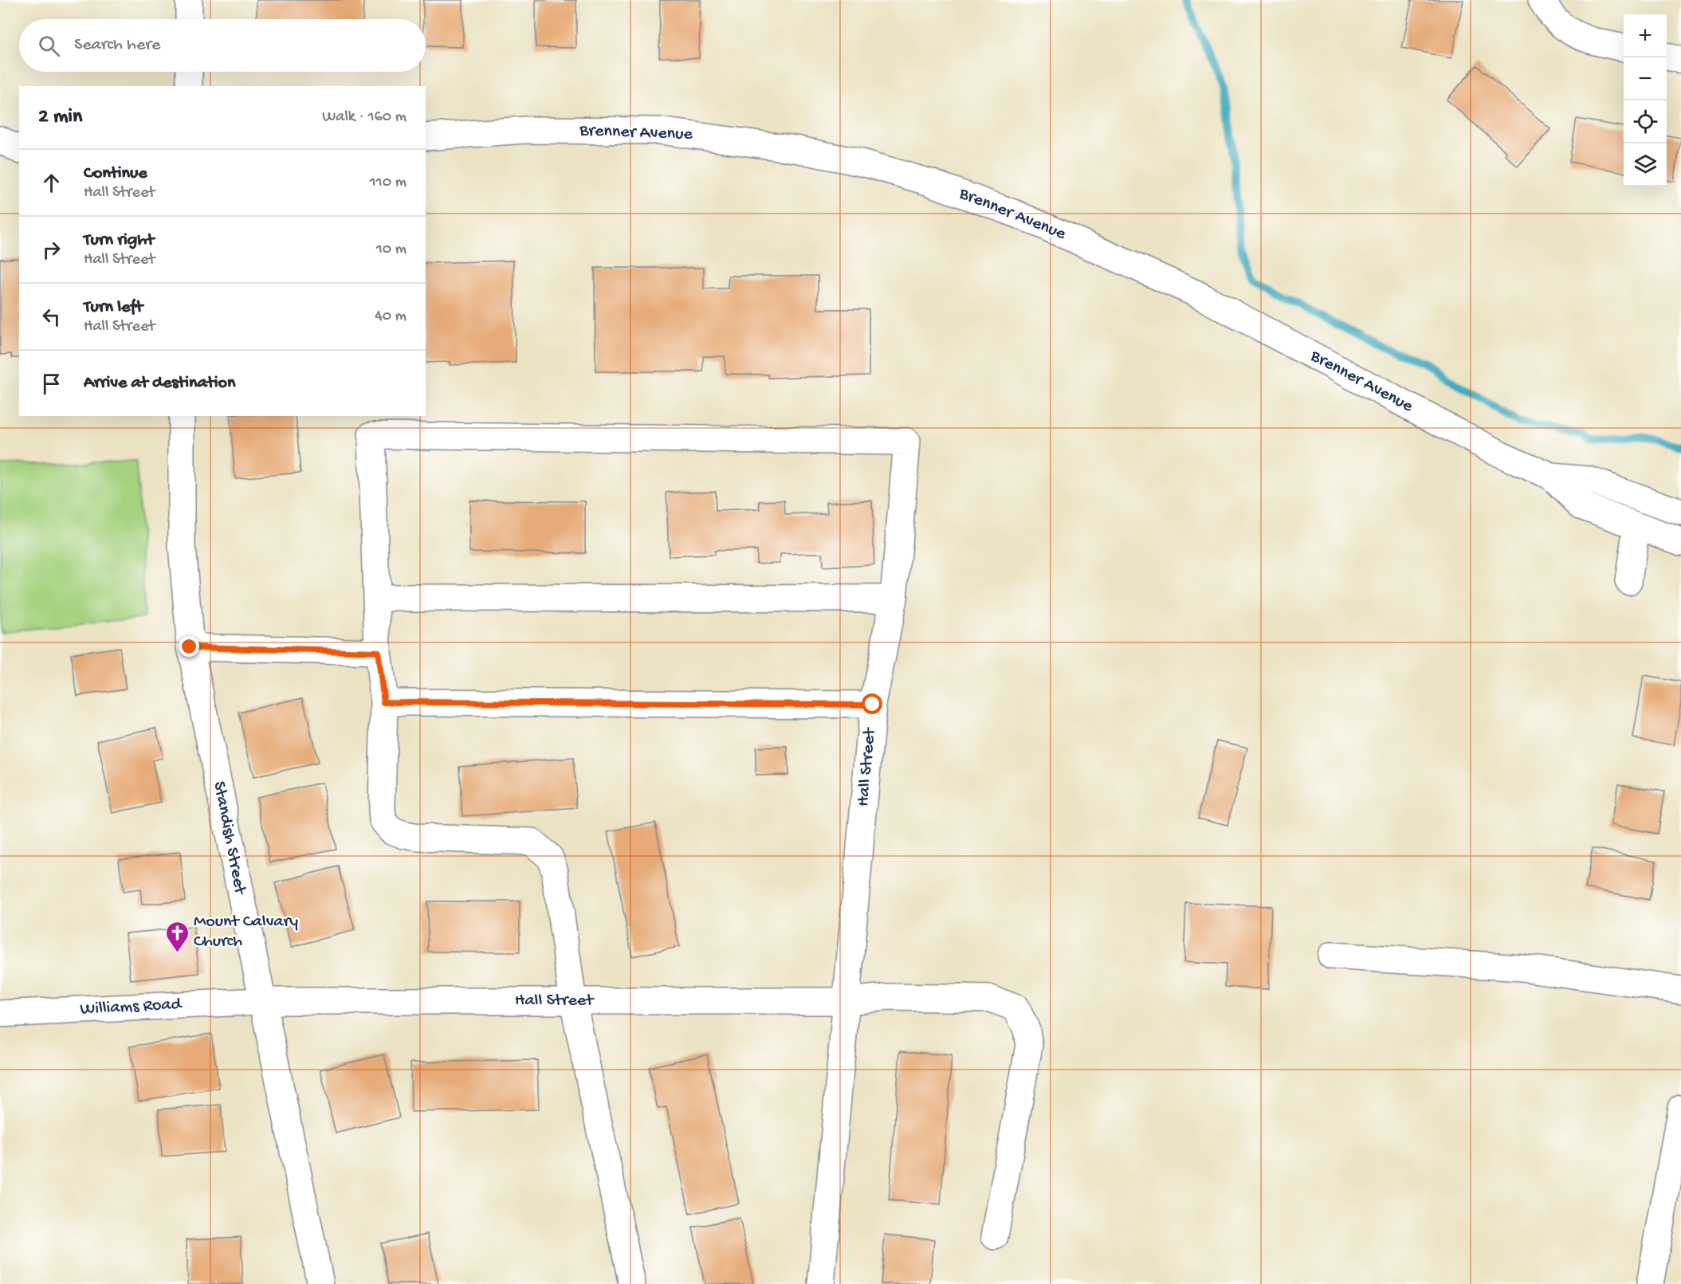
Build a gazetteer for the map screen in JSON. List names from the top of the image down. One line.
{"streets":{"street":["Brenner Avenue","Hall Street","Standish Street","Williams Road"]},"crossings":[["Hall Street","Standish Street"],["Hall Street","Williams Road"],["Standish Street","Williams Road"]],"places":{"church":["Mount Calvary Church"]},"page":{"map_buttons":["+","−"],"search":"Search here","heading":["2 min","Walk · 160 m"],"list":[["Continue","Hall Street","110 m"],["Turn right","Hall Street","10 m"],["Turn left","Hall Street","40 m"],"Arrive at destination"]}}
